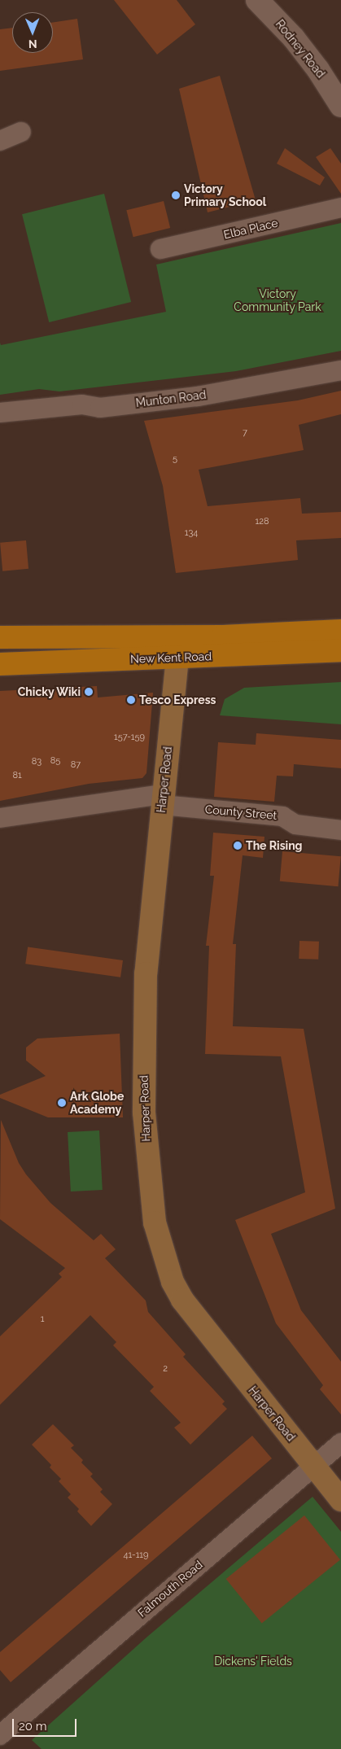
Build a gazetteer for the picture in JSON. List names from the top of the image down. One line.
{"streets":{"highway":["New Kent Road"],"main road":["Harper Road"],"street":["Rodney Road","Elba Place","Munton Road","County Street","Falmouth Road"]},"crossings":[["New Kent Road","Harper Road"],["Harper Road","County Street"],["Harper Road","Falmouth Road"]],"parks":["Victory Community Park","Dickens' Fields"],"places":["Victory Primary School","Chicky Wiki","Tesco Express","The Rising","Ark Globe Academy"],"house_numbers":["7","5","128","134","157-159","85","83","87","81","1","2","41-119"],"scale_bar":"20 m","north":"bottom"}
